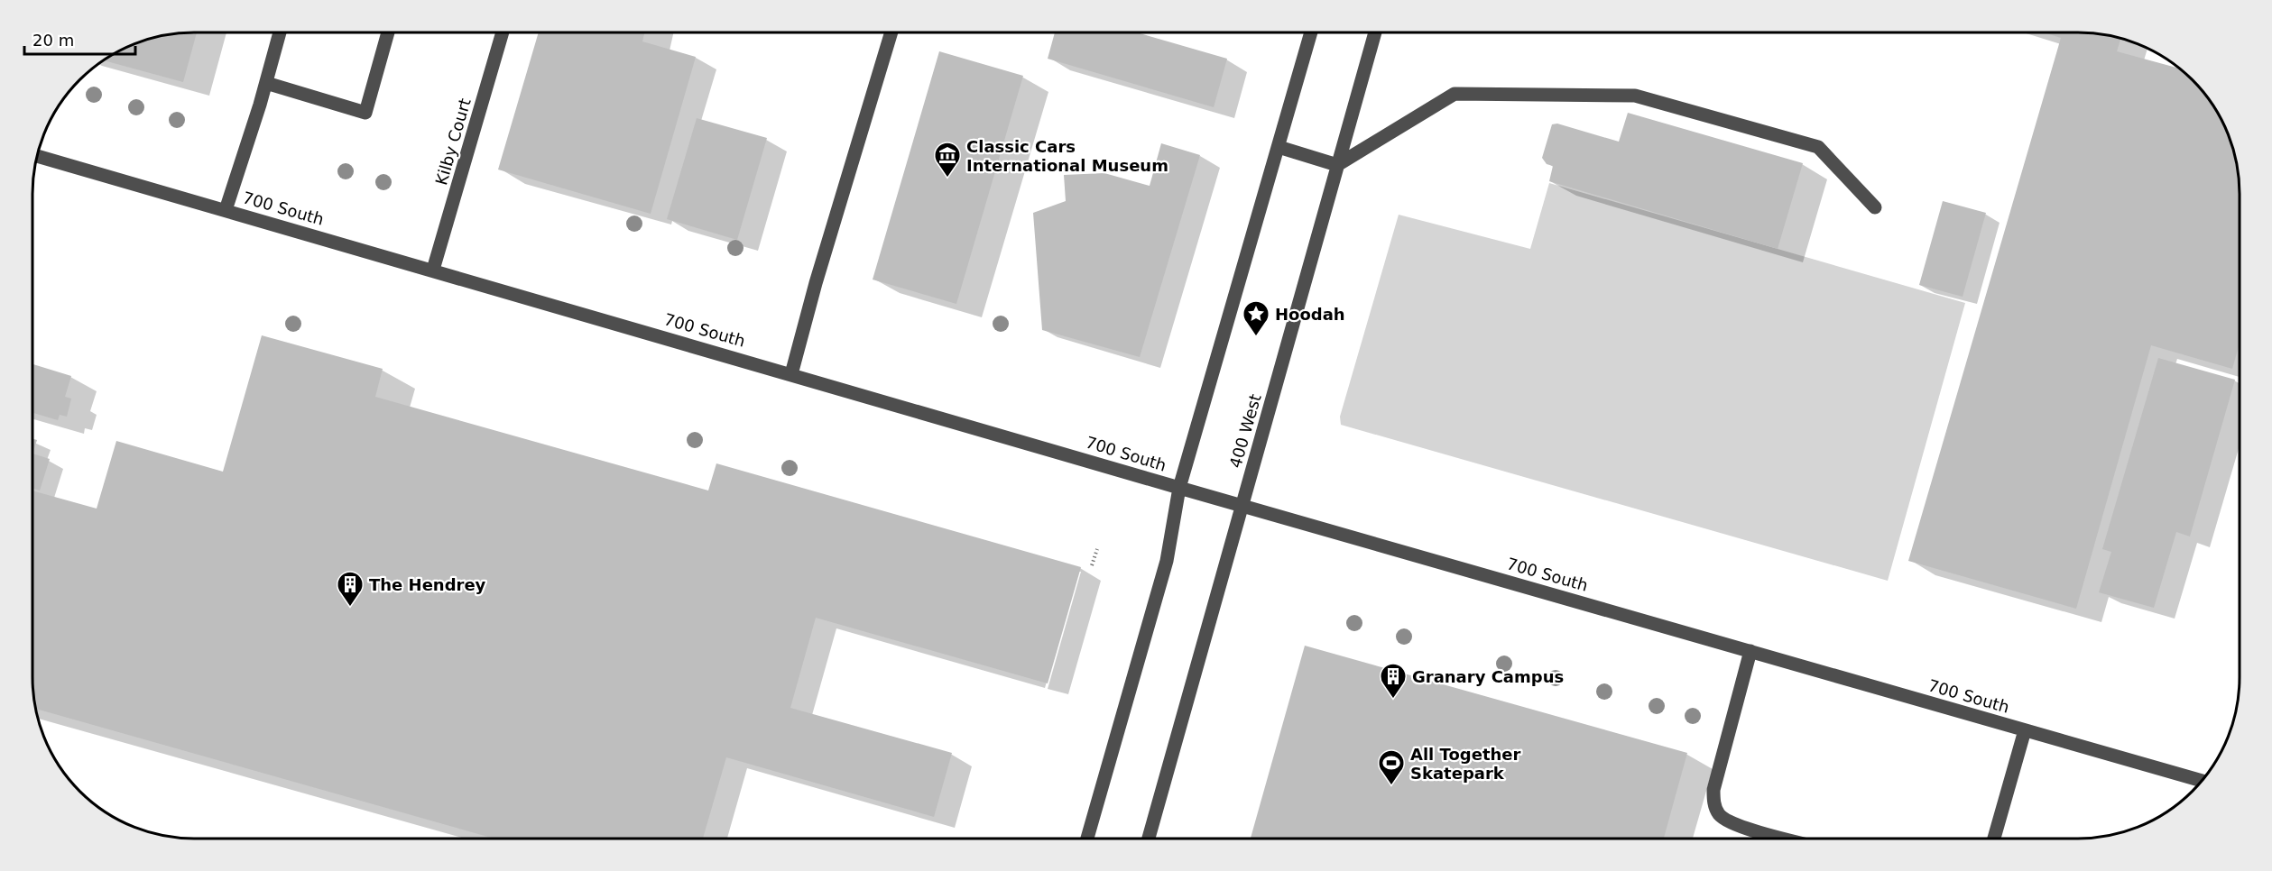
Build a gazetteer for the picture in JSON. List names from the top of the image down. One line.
{"streets":{"street":["Kilby Court","700 South","400 West"]},"crossings":[["Kilby Court","700 South"],["700 South","400 West"]],"places":{"museum":["Classic Cars International Museum"],"place":["Hoodah"],"building":["The Hendrey","Granary Campus"],"sports":["All Together Skatepark"]},"scale_bar":"20 m"}
